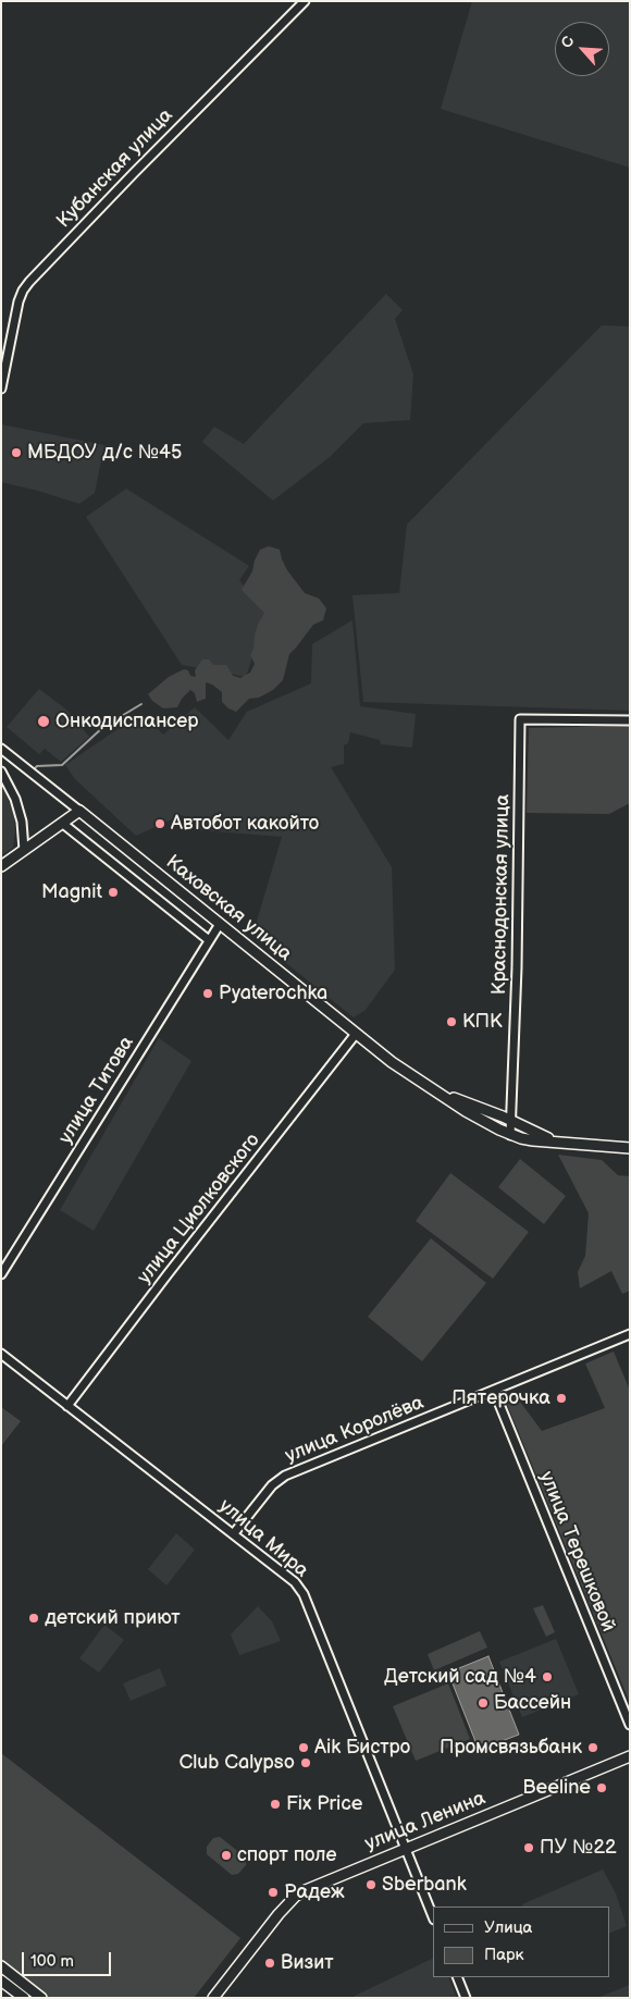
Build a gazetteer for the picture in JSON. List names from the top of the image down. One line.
{"streets":{"main road":["Каховская улица","улица Ленина"],"street":["Кубанская улица","Краснодонская улица","улица Титова","улица Циолковского","улица Королёва","улица Мира","улица Терешковой"]},"crossings":[["Краснодонская улица","Каховская улица"],["Каховская улица","улица Титова"],["Каховская улица","улица Циолковского"],["улица Циолковского","улица Мира"],["улица Королёва","улица Мира"],["улица Королёва","улица Терешковой"],["улица Мира","улица Ленина"]],"places":["МБДОУ д/с №45","Онкодиспансер","Автобот какойто","Magnit","Pyaterochka","КПК","Пятерочка","детский приют","Детский сад №4","Бассейн","Aik Бистро","Промсвязьбанк","Club Calypso","Beeline","Fix Price","ПУ №22","спорт поле","Sberbank","Радеж","Визит"],"legend":["Улица","Парк"],"scale_bar":"100 m","north":"top left"}
